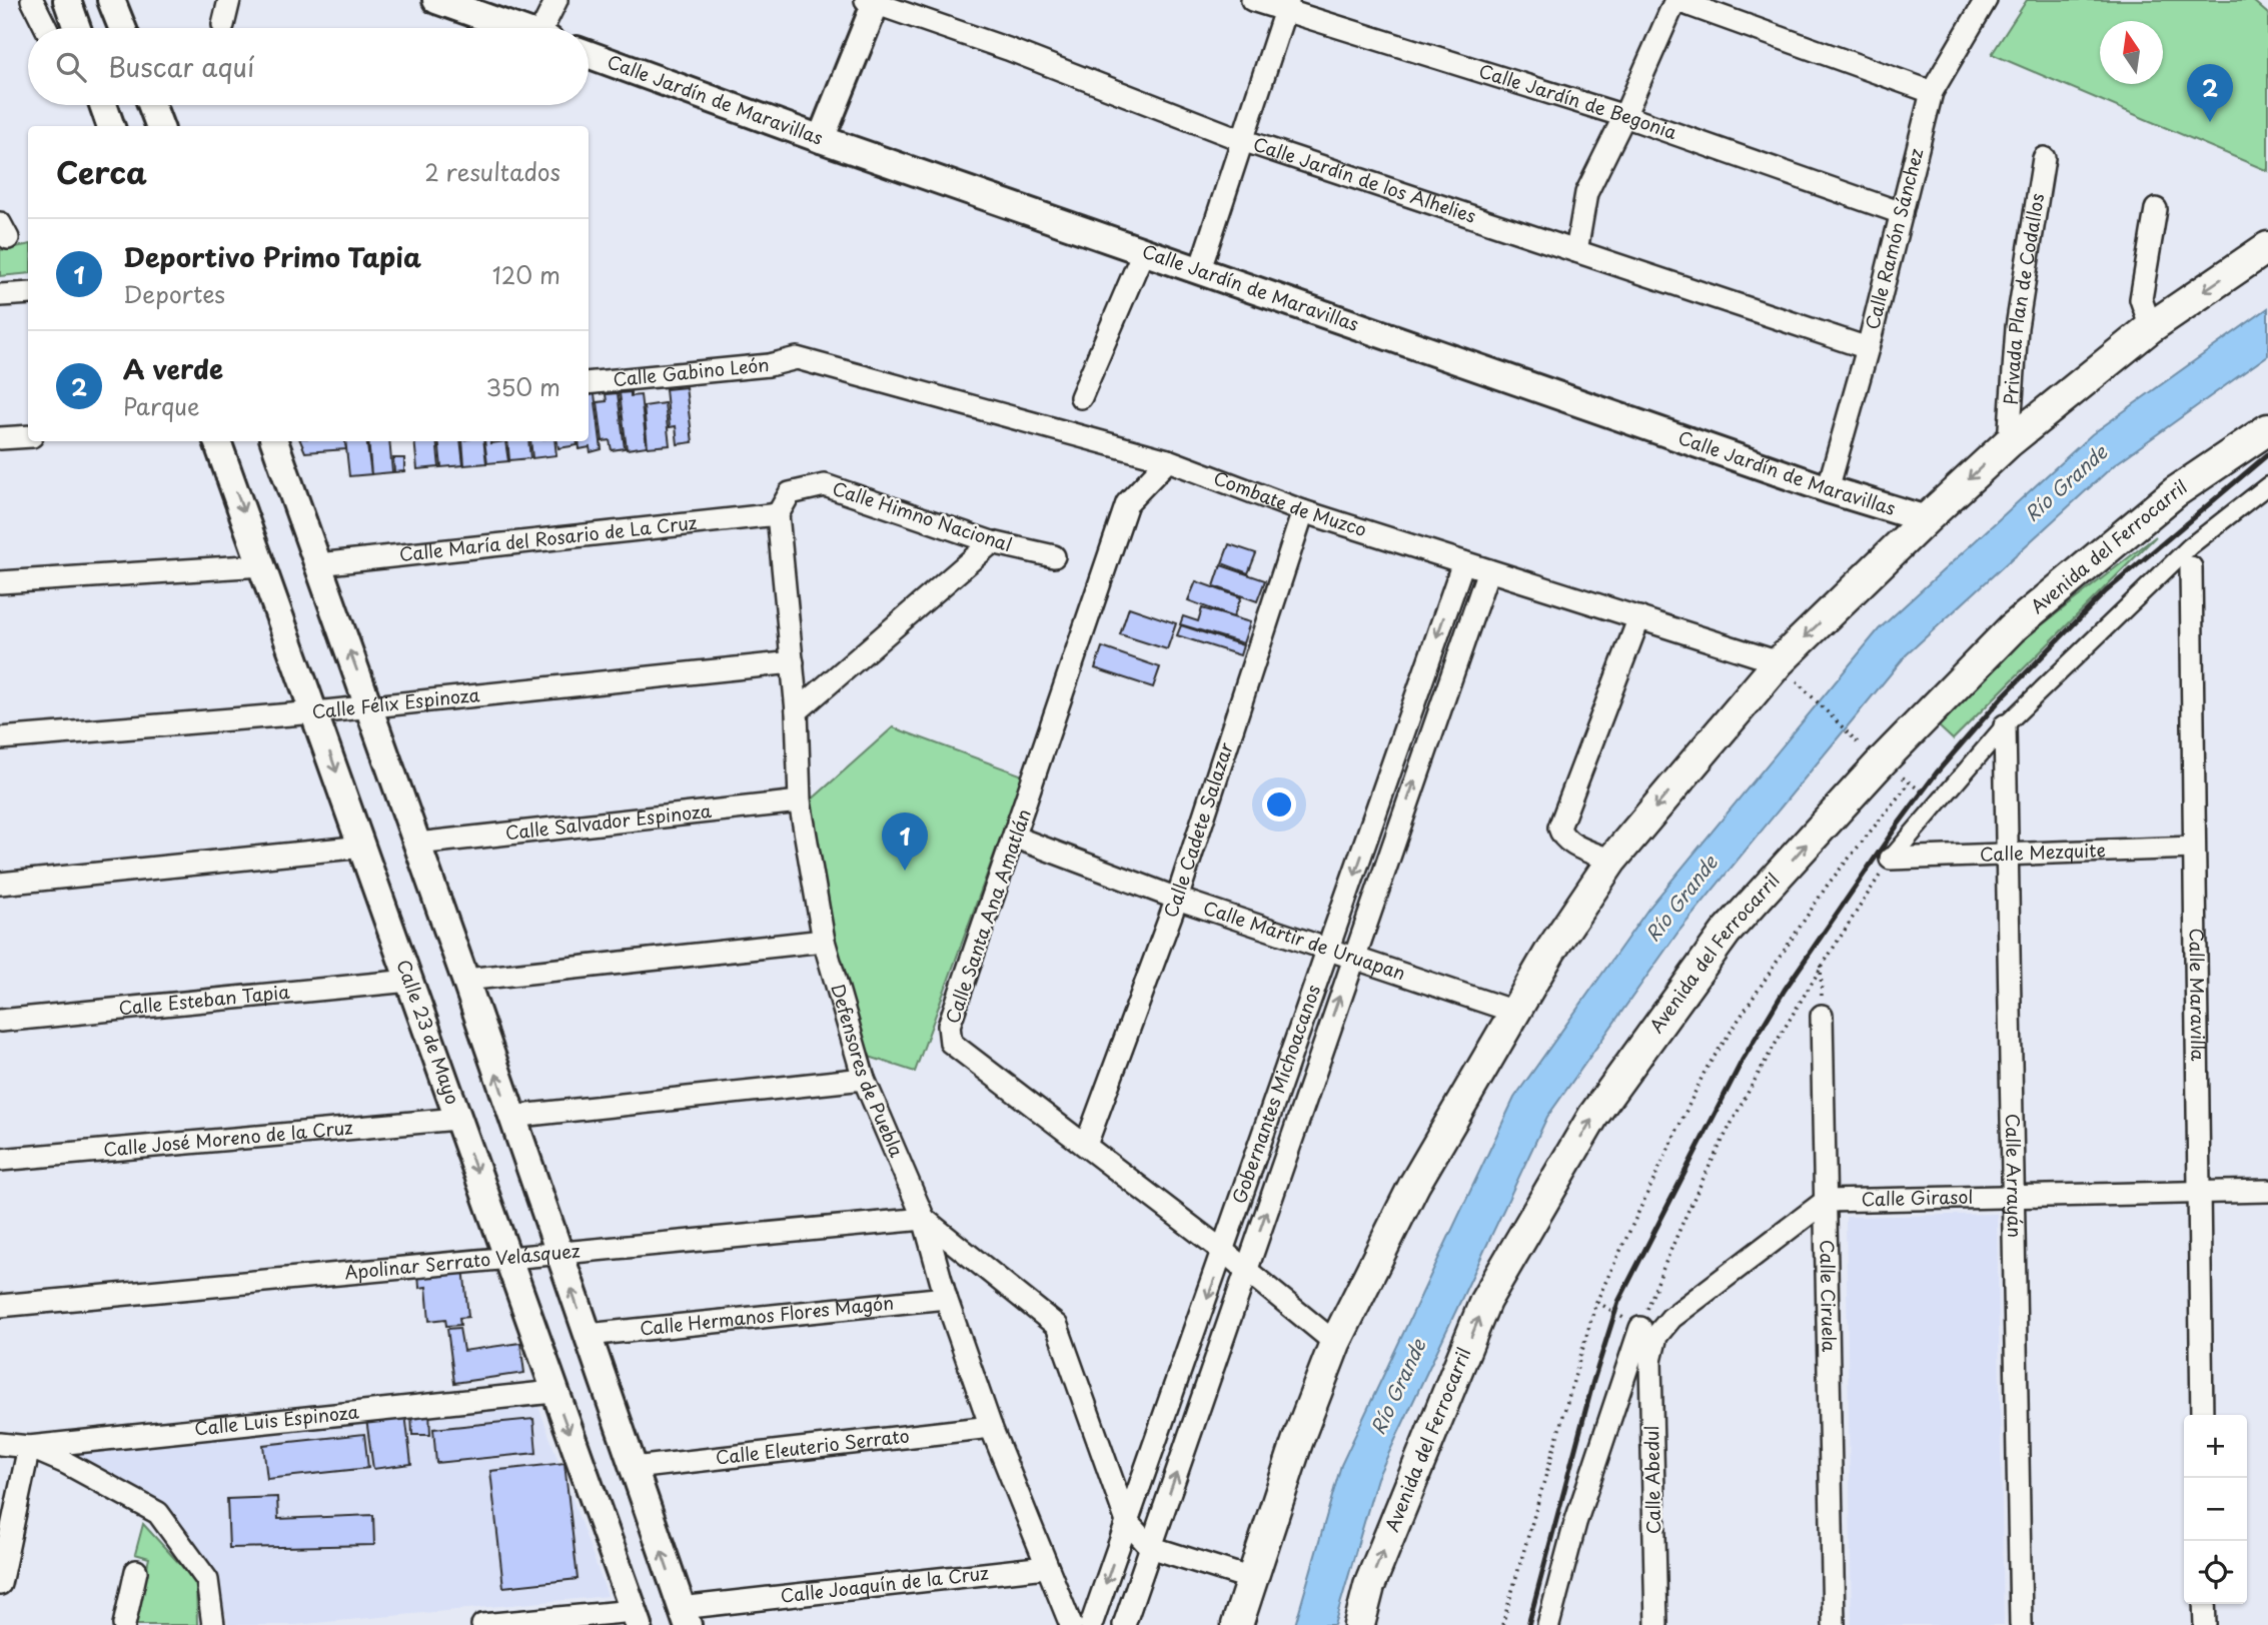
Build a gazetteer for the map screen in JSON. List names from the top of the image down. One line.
{"streets":{"main road":["Avenida del Ferrocarril"],"street":["Calle Jardín de Maravillas","Calle Jardín de Begonia","Calle Jardín de los Alhelies","Calle Ramón Sánchez","Privada Plan de Codallos","Calle Gabino León","Combate de Muzco","Calle Himno Nacional","Calle María del Rosario de La Cruz","Calle Félix Espinoza","Calle Salvador Espinoza","Calle Cadete Salazar","Calle Mezquite","Calle Santa Ana Amatlán","Calle Mártir de Uruapan","Calle Maravilla","Calle Esteban Tapia","Calle 23 de Mayo","Defensores de Puebla","Gobernantes Michoacanos","Calle José Moreno de la Cruz","Calle Arrayán","Calle Girasol","Apolinar Serrato Velásquez","Calle Ciruela","Calle Hermanos Flores Magón","Calle Luis Espinoza","Calle Eleuterio Serrato","Calle Abedul","Calle Joaquín de la Cruz"]},"crossings":[["Calle Jardín de Maravillas","Calle Ramón Sánchez"],["Calle Jardín de Begonia","Calle Ramón Sánchez"],["Calle Jardín de los Alhelies","Calle Ramón Sánchez"],["Calle Gabino León","Combate de Muzco"],["Combate de Muzco","Calle Cadete Salazar"],["Combate de Muzco","Calle Santa Ana Amatlán"],["Combate de Muzco","Gobernantes Michoacanos"],["Calle Himno Nacional","Calle María del Rosario de La Cruz"],["Calle Himno Nacional","Defensores de Puebla"],["Calle María del Rosario de La Cruz","Defensores de Puebla"],["Calle Félix Espinoza","Calle 23 de Mayo"],["Calle Félix Espinoza","Defensores de Puebla"],["Calle Salvador Espinoza","Defensores de Puebla"],["Calle Cadete Salazar","Calle Santa Ana Amatlán"],["Calle Cadete Salazar","Calle Mártir de Uruapan"],["Calle Mezquite","Calle Maravilla"],["Calle Mezquite","Calle Arrayán"],["Calle Santa Ana Amatlán","Calle Mártir de Uruapan"],["Calle Santa Ana Amatlán","Gobernantes Michoacanos"],["Calle Mártir de Uruapan","Gobernantes Michoacanos"],["Calle Maravilla","Calle Girasol"],["Calle Esteban Tapia","Calle 23 de Mayo"],["Calle 23 de Mayo","Calle José Moreno de la Cruz"],["Calle 23 de Mayo","Apolinar Serrato Velásquez"],["Calle 23 de Mayo","Calle Luis Espinoza"],["Defensores de Puebla","Apolinar Serrato Velásquez"],["Defensores de Puebla","Calle Hermanos Flores Magón"],["Defensores de Puebla","Calle Eleuterio Serrato"],["Defensores de Puebla","Calle Joaquín de la Cruz"],["Calle Arrayán","Calle Girasol"],["Calle Girasol","Calle Ciruela"]],"water":["Río Grande"],"north":"top","page":{"search":"Buscar aquí","pins":["2","1"],"heading":["Cerca","2 resultados"],"list":[{"mark":"1","name":"Deportivo Primo Tapia","note":"Deportes","value":"120 m"},{"mark":"2","name":"A verde","note":"Parque","value":"350 m"}],"map_buttons":["+","−"]}}
